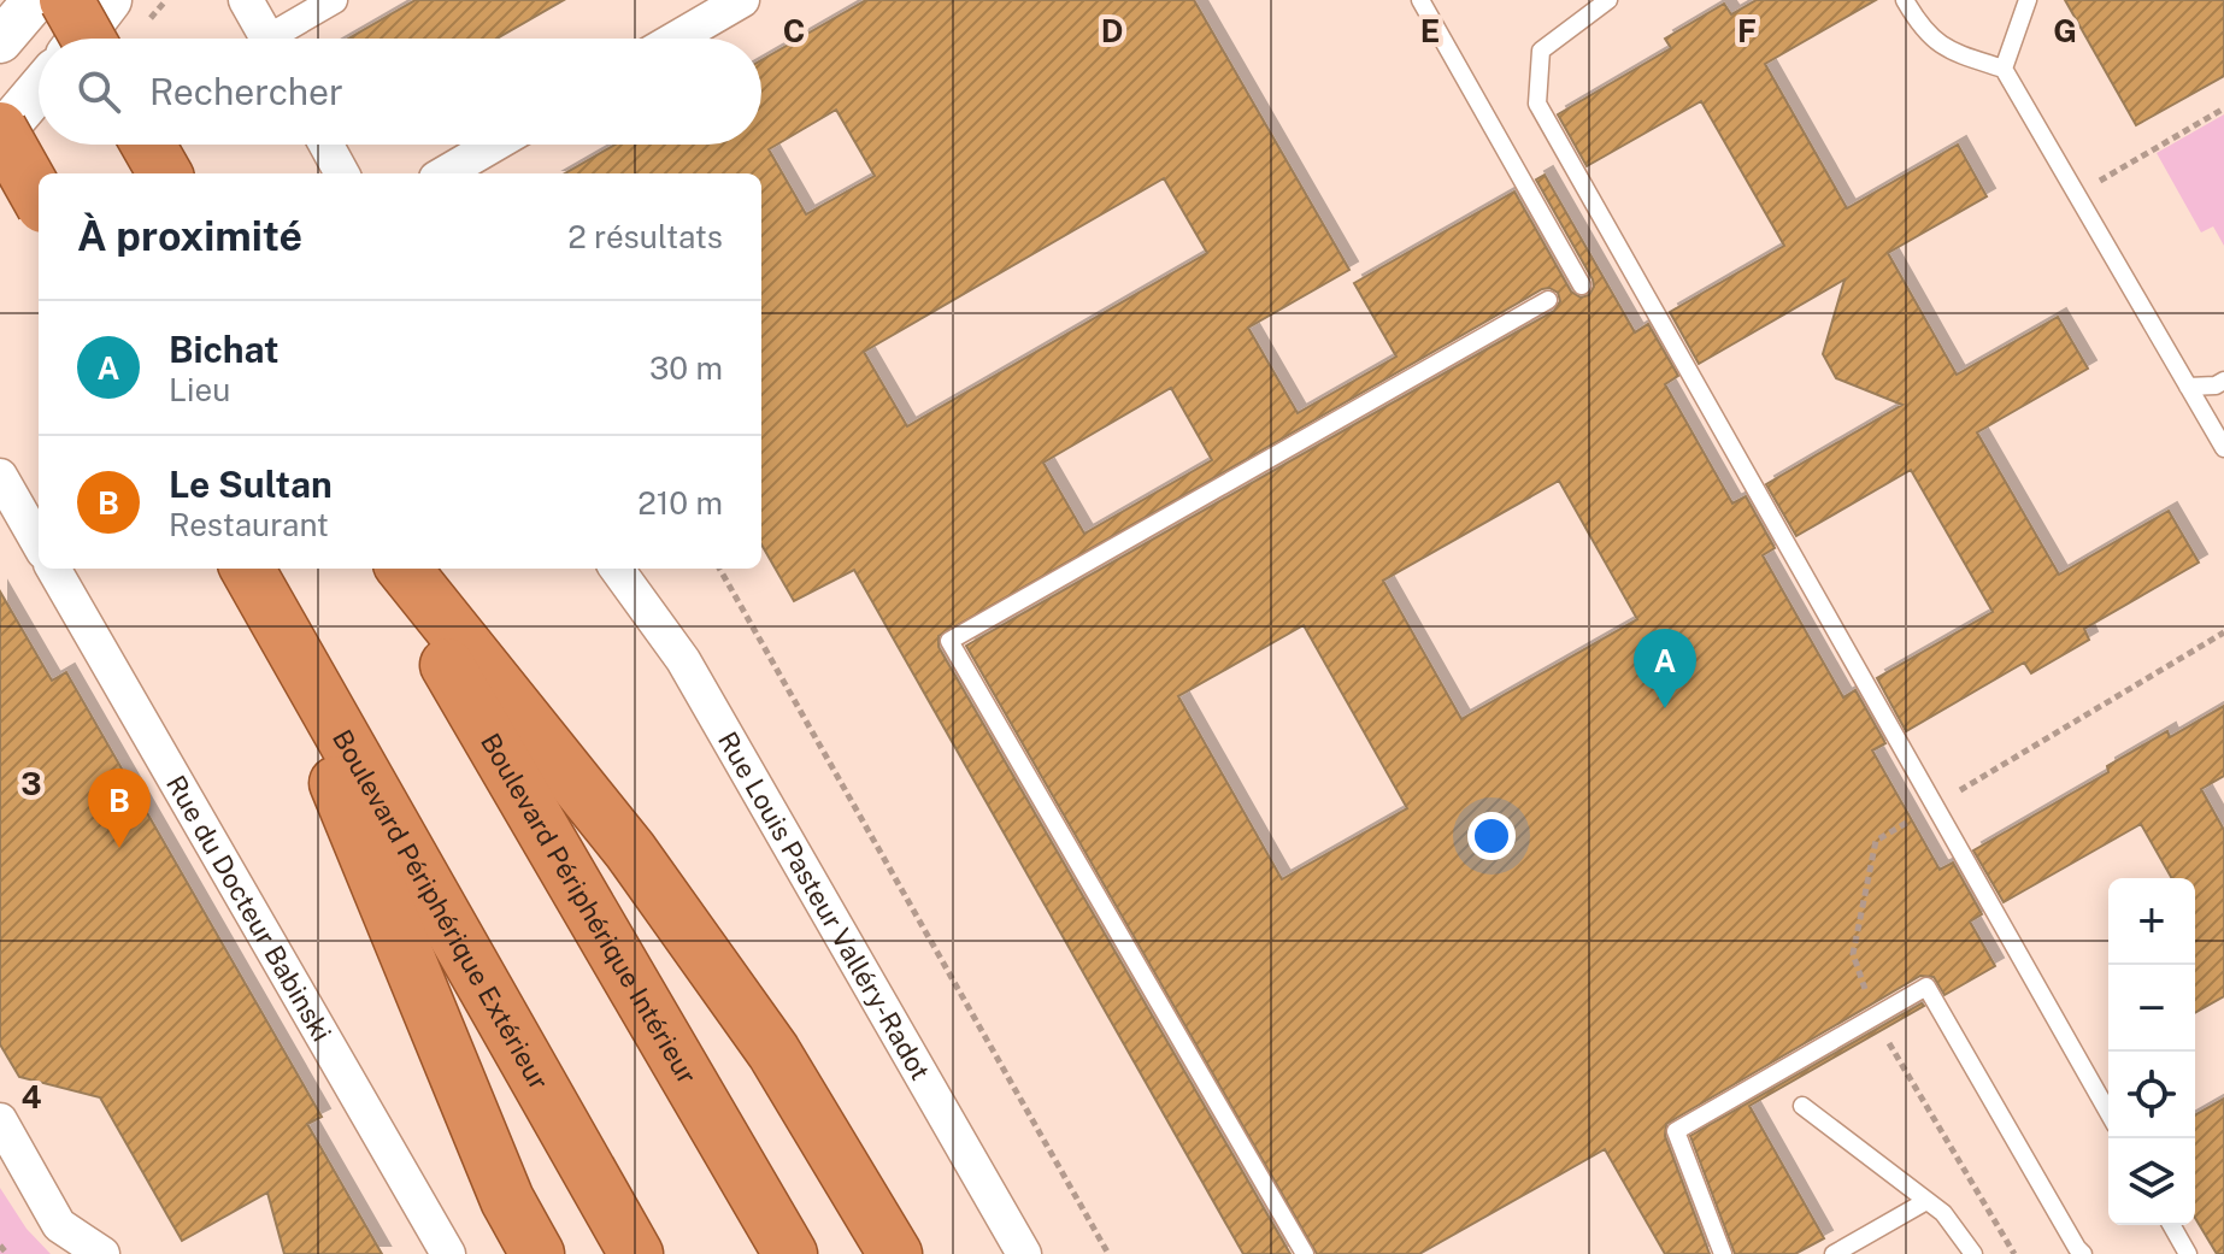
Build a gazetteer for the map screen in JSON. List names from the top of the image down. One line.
{"streets":{"highway":["Boulevard Périphérique Extérieur","Boulevard Périphérique Intérieur"],"street":["Rue Louis Pasteur Valléry-Radot","Rue du Docteur Babinski"]},"page":{"search":"Rechercher","heading":["À proximité","2 résultats"],"list":[{"mark":"A","name":"Bichat","note":"Lieu","value":"30 m"},{"mark":"B","name":"Le Sultan","note":"Restaurant","value":"210 m"}],"pins":["A","B"],"map_buttons":["+","−"]},"grid":{"columns":["C","D","E","F","G"],"rows":["3","4"]}}
